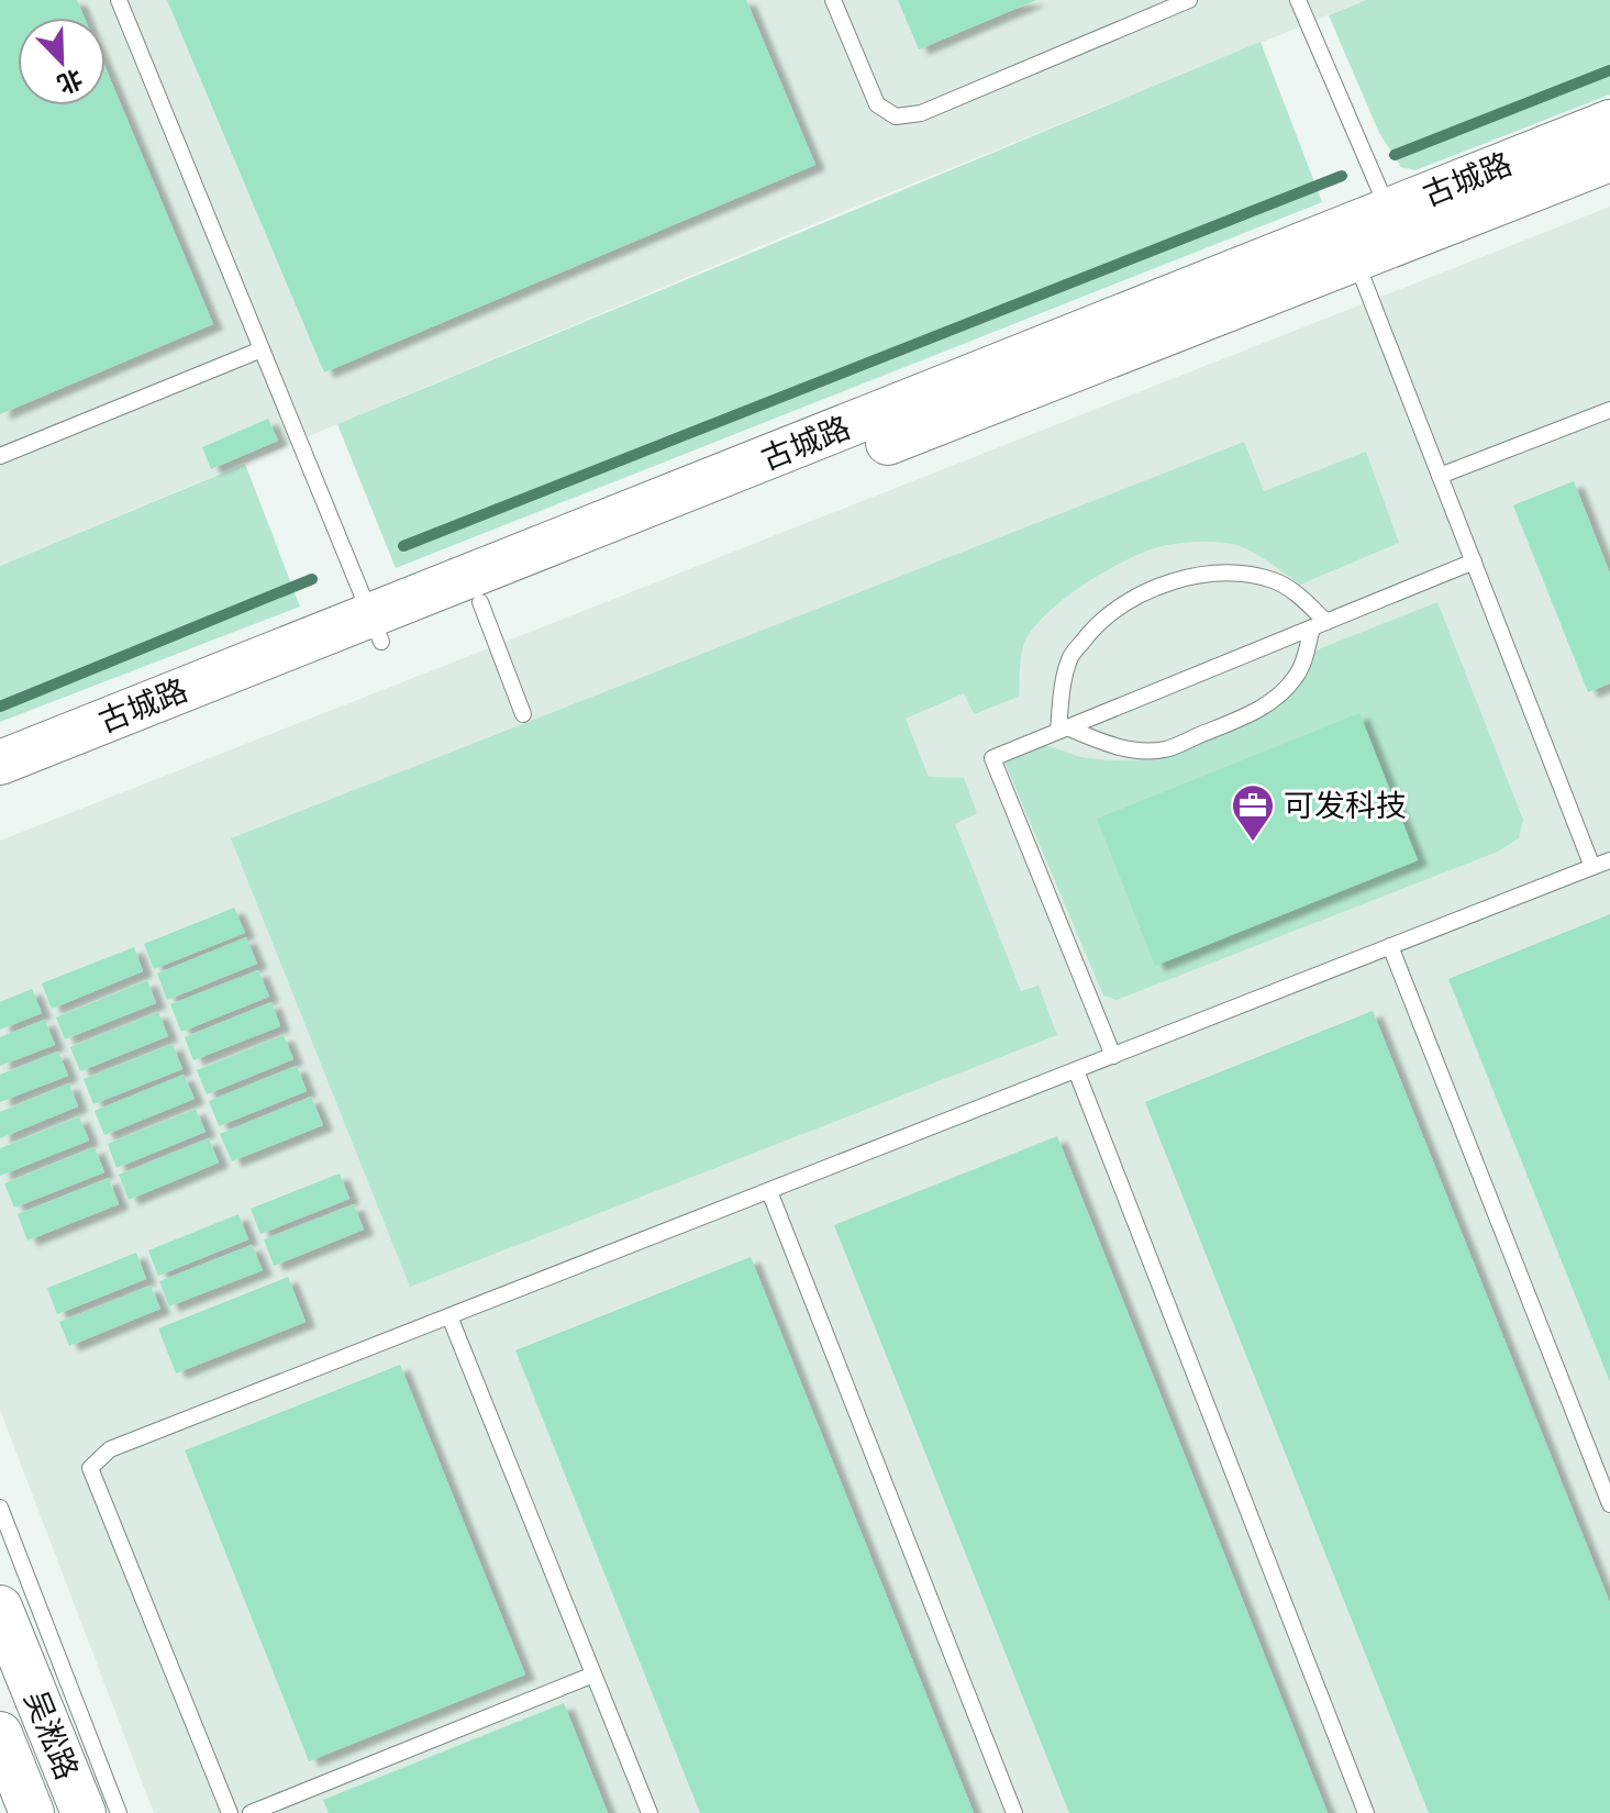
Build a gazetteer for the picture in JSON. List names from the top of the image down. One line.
{"streets":{"main road":["古城路","吴淞路"]},"places":{"office":["可发科技"]},"north":"bottom right"}
